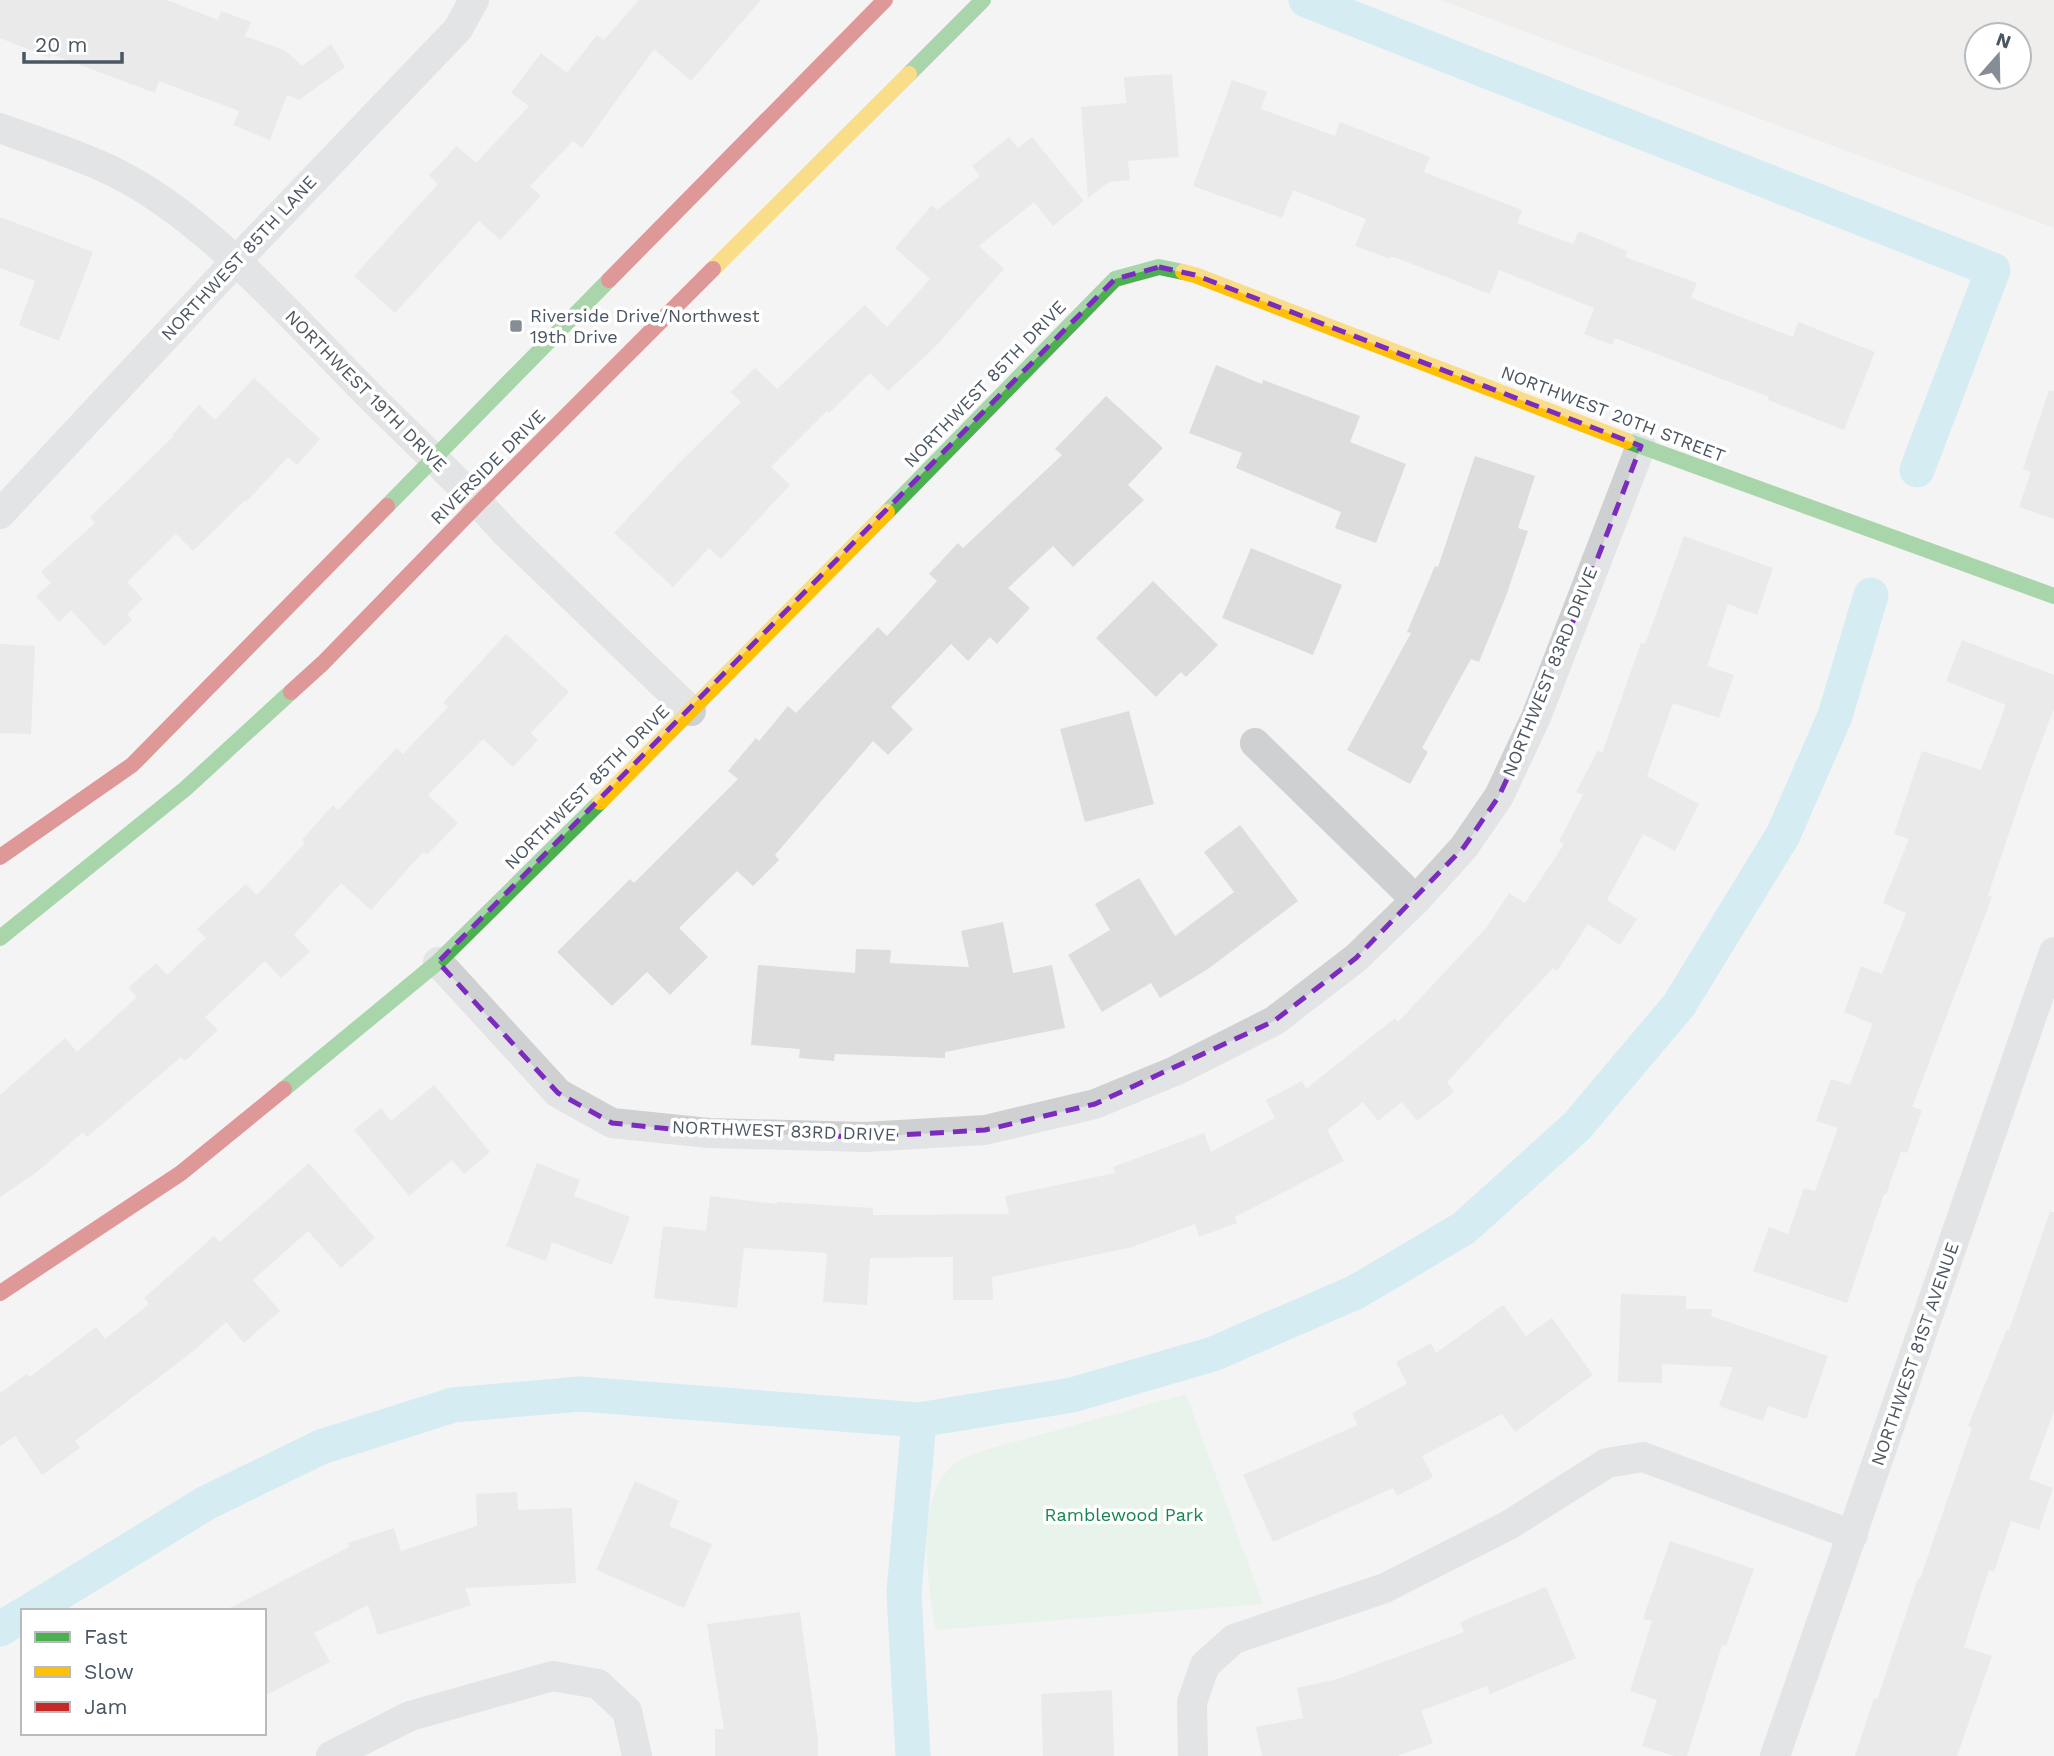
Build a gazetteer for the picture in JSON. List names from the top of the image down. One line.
{"streets":{"street":["NORTHWEST 85TH LANE","NORTHWEST 85TH DRIVE","NORTHWEST 19TH DRIVE","NORTHWEST 20TH STREET","RIVERSIDE DRIVE","NORTHWEST 83RD DRIVE","NORTHWEST 81ST AVENUE"]},"crossings":[["NORTHWEST 85TH LANE","NORTHWEST 19TH DRIVE"],["NORTHWEST 85TH DRIVE","NORTHWEST 19TH DRIVE"],["NORTHWEST 85TH DRIVE","NORTHWEST 20TH STREET"],["NORTHWEST 85TH DRIVE","NORTHWEST 83RD DRIVE"],["NORTHWEST 19TH DRIVE","RIVERSIDE DRIVE"],["NORTHWEST 20TH STREET","NORTHWEST 83RD DRIVE"]],"parks":["Ramblewood Park"],"places":{"transit":["Riverside Drive/Northwest 19th Drive"]},"legend":["Fast","Slow","Jam"],"scale_bar":"20 m","north":"top"}
